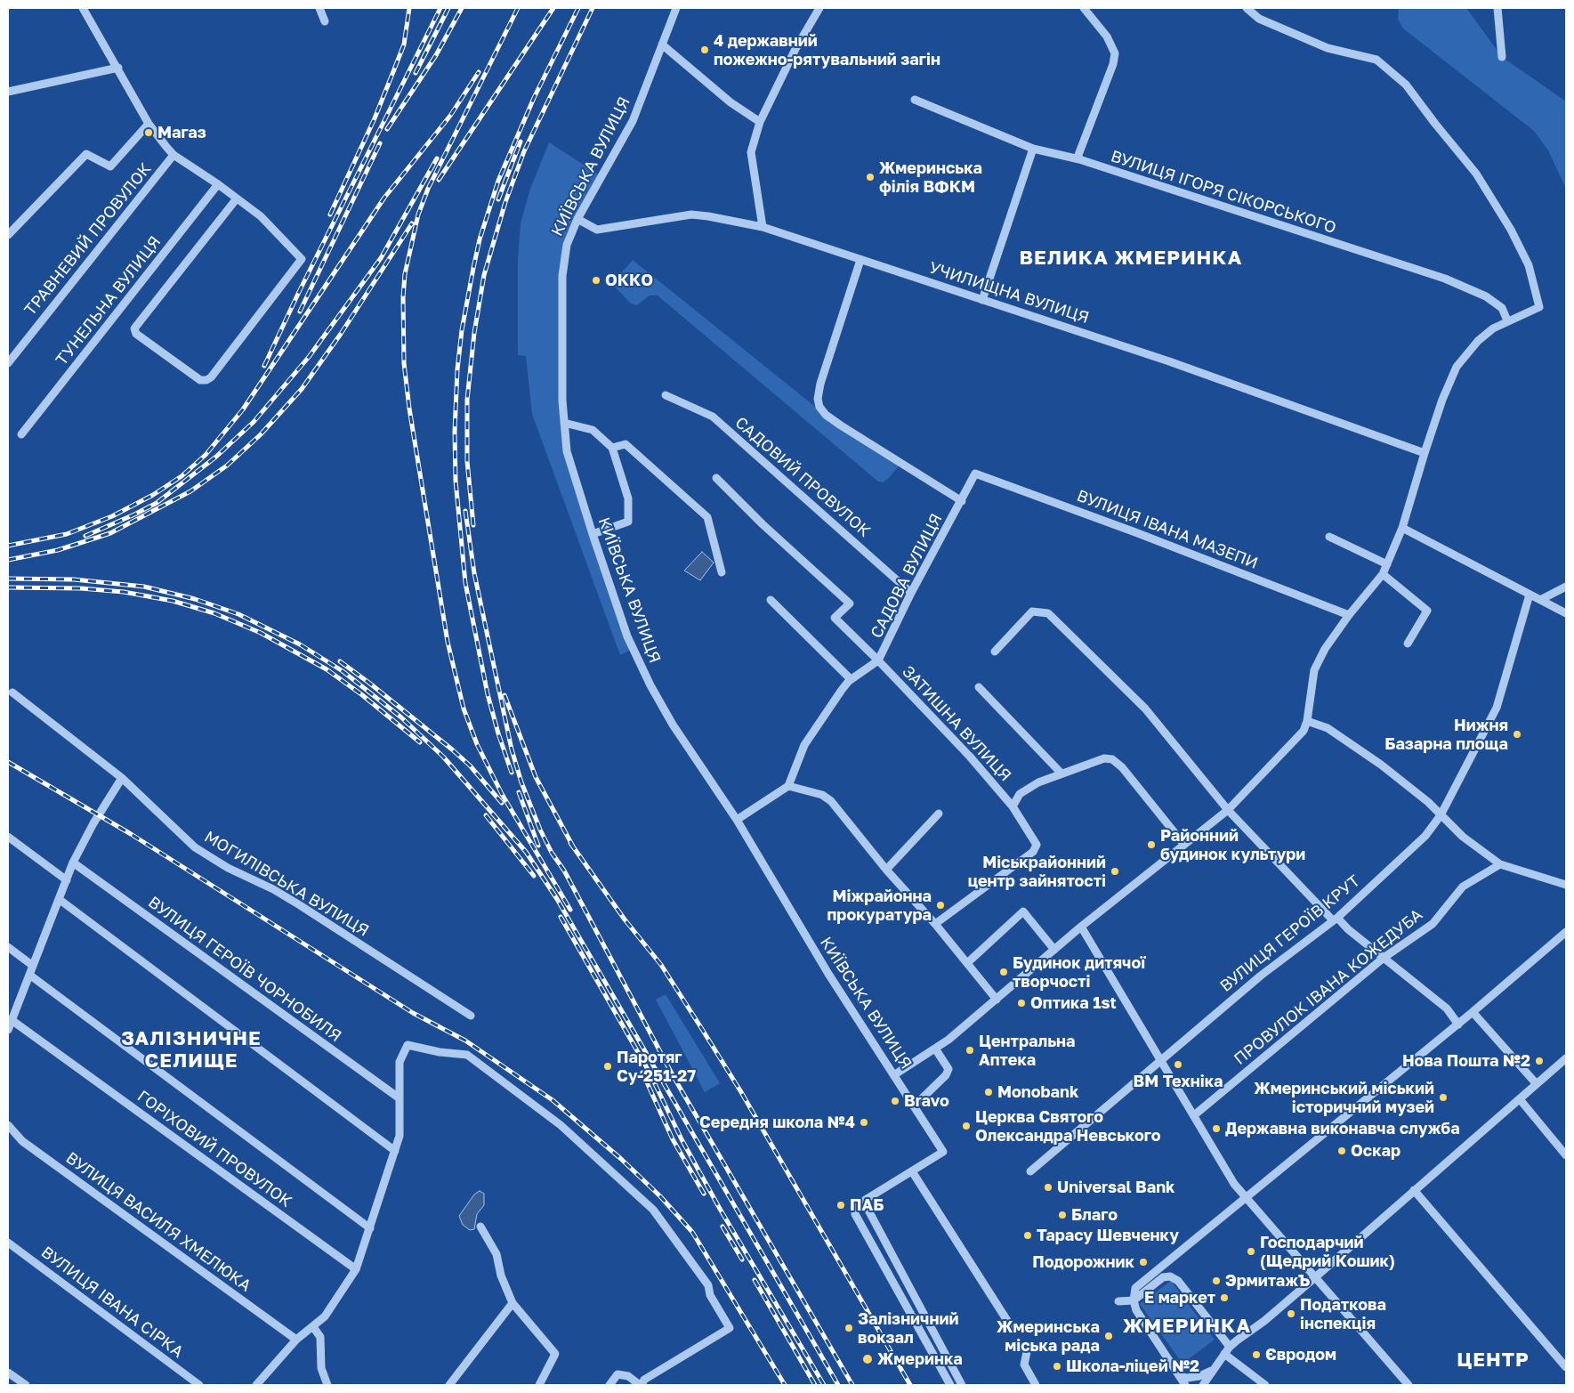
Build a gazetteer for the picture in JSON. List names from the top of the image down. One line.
{"streets":{"street":["КИЇВСЬКА ВУЛИЦЯ","ВУЛИЦЯ ІГОРЯ СІКОРСЬКОГО","ТРАВНЕВИЙ ПРОВУЛОК","УЧИЛИЩНА ВУЛИЦЯ","ТУНЕЛЬНА ВУЛИЦЯ","САДОВИЙ ПРОВУЛОК","ВУЛИЦЯ ІВАНА МАЗЕПИ","САДОВА ВУЛИЦЯ","ЗАТИШНА ВУЛИЦЯ","МОГИЛІВСЬКА ВУЛИЦЯ","ВУЛИЦЯ ГЕРОЇВ КРУТ","ВУЛИЦЯ ГЕРОЇВ ЧОРНОБИЛЯ","ПРОВУЛОК ІВАНА КОЖЕДУБА","ГОРІХОВИЙ ПРОВУЛОК","ВУЛИЦЯ ВАСИЛЯ ХМЕЛЮКА","ВУЛИЦЯ ІВАНА СІРКА"]},"crossings":[["КИЇВСЬКА ВУЛИЦЯ","УЧИЛИЩНА ВУЛИЦЯ"],["САДОВИЙ ПРОВУЛОК","САДОВА ВУЛИЦЯ"],["ВУЛИЦЯ ІВАНА МАЗЕПИ","САДОВА ВУЛИЦЯ"],["САДОВА ВУЛИЦЯ","ЗАТИШНА ВУЛИЦЯ"]],"districts":["ВЕЛИКА ЖМЕРИНКА","ЗАЛІЗНИЧНЕ СЕЛИЩЕ","ЖМЕРИНКА","ЦЕНТР"],"places":["4 державний пожежно-рятувальний загін","Магаз","Жмеринська філія ВФКМ","ОККО","Нижня Базарна площа","Районний будинок культури","Міськрайонний центр зайнятості","Міжрайонна прокуратура","Будинок дитячої творчості","Оптика 1st","Центральна Аптека","Нова Пошта №2","ВМ Техніка","Паротяг Су-251-27","Monobank","Жмеринський міський історичний музей","Bravo","Середня школа №4","Церква Святого Олександра Невського","Державна виконавча служба","Оскар","Universal Bank","ПАБ","Благо","Тарасу Шевченку","Господарчий (Щедрий Кошик)","Подорожник","ЭрмитажЪ","E маркет","Податкова інспекція","Залізничний вокзал","Жмеринська міська рада","Євродом","Жмеринка","Школа-ліцей №2"]}
